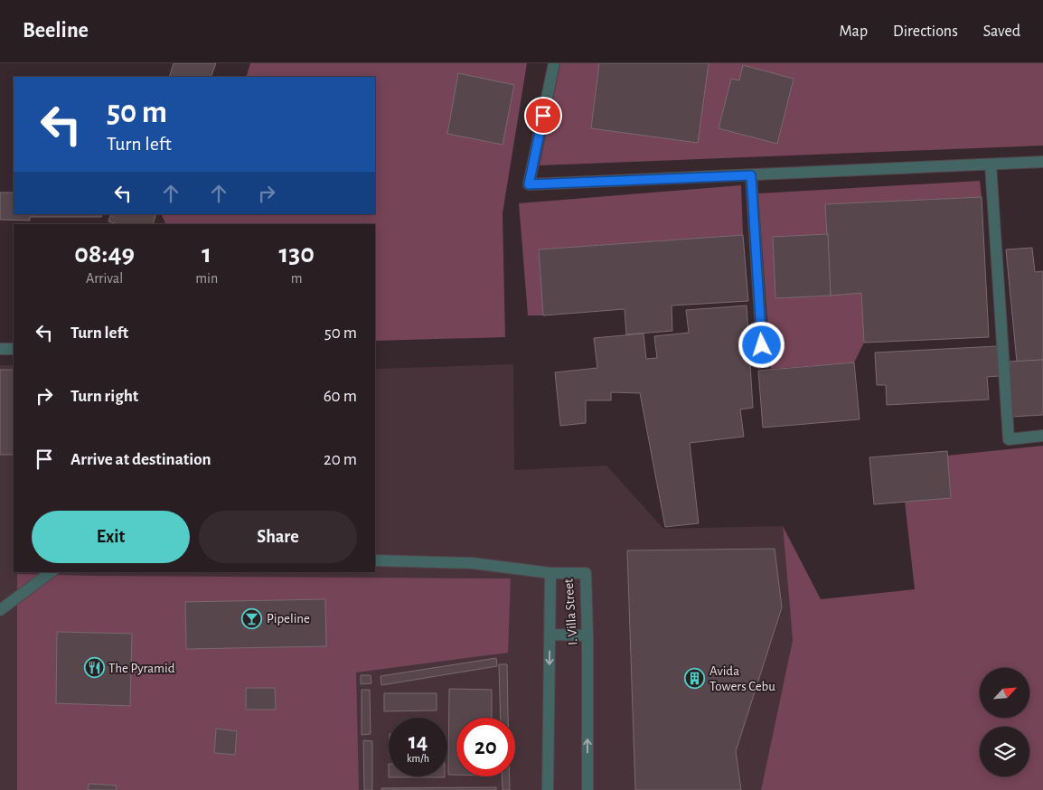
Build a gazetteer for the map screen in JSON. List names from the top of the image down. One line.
{"streets":{"street":["I. Villa Street"]},"places":{"bar":["Pipeline"],"restaurant":["The Pyramid"],"building":["Avida Towers Cebu"]},"north":"top right","page":{"header":"Beeline","nav":["Map","Directions","Saved"],"turn":["50 m","Turn left"],"eta":["08:49","Arrival","1","min","130","m"],"list":[{"name":"Turn left","value":"50 m"},{"name":"Turn right","value":"60 m"},{"name":"Arrive at destination","value":"20 m"}],"buttons":["Exit","Share"],"speed":"14 km/h","limit":"20"}}
